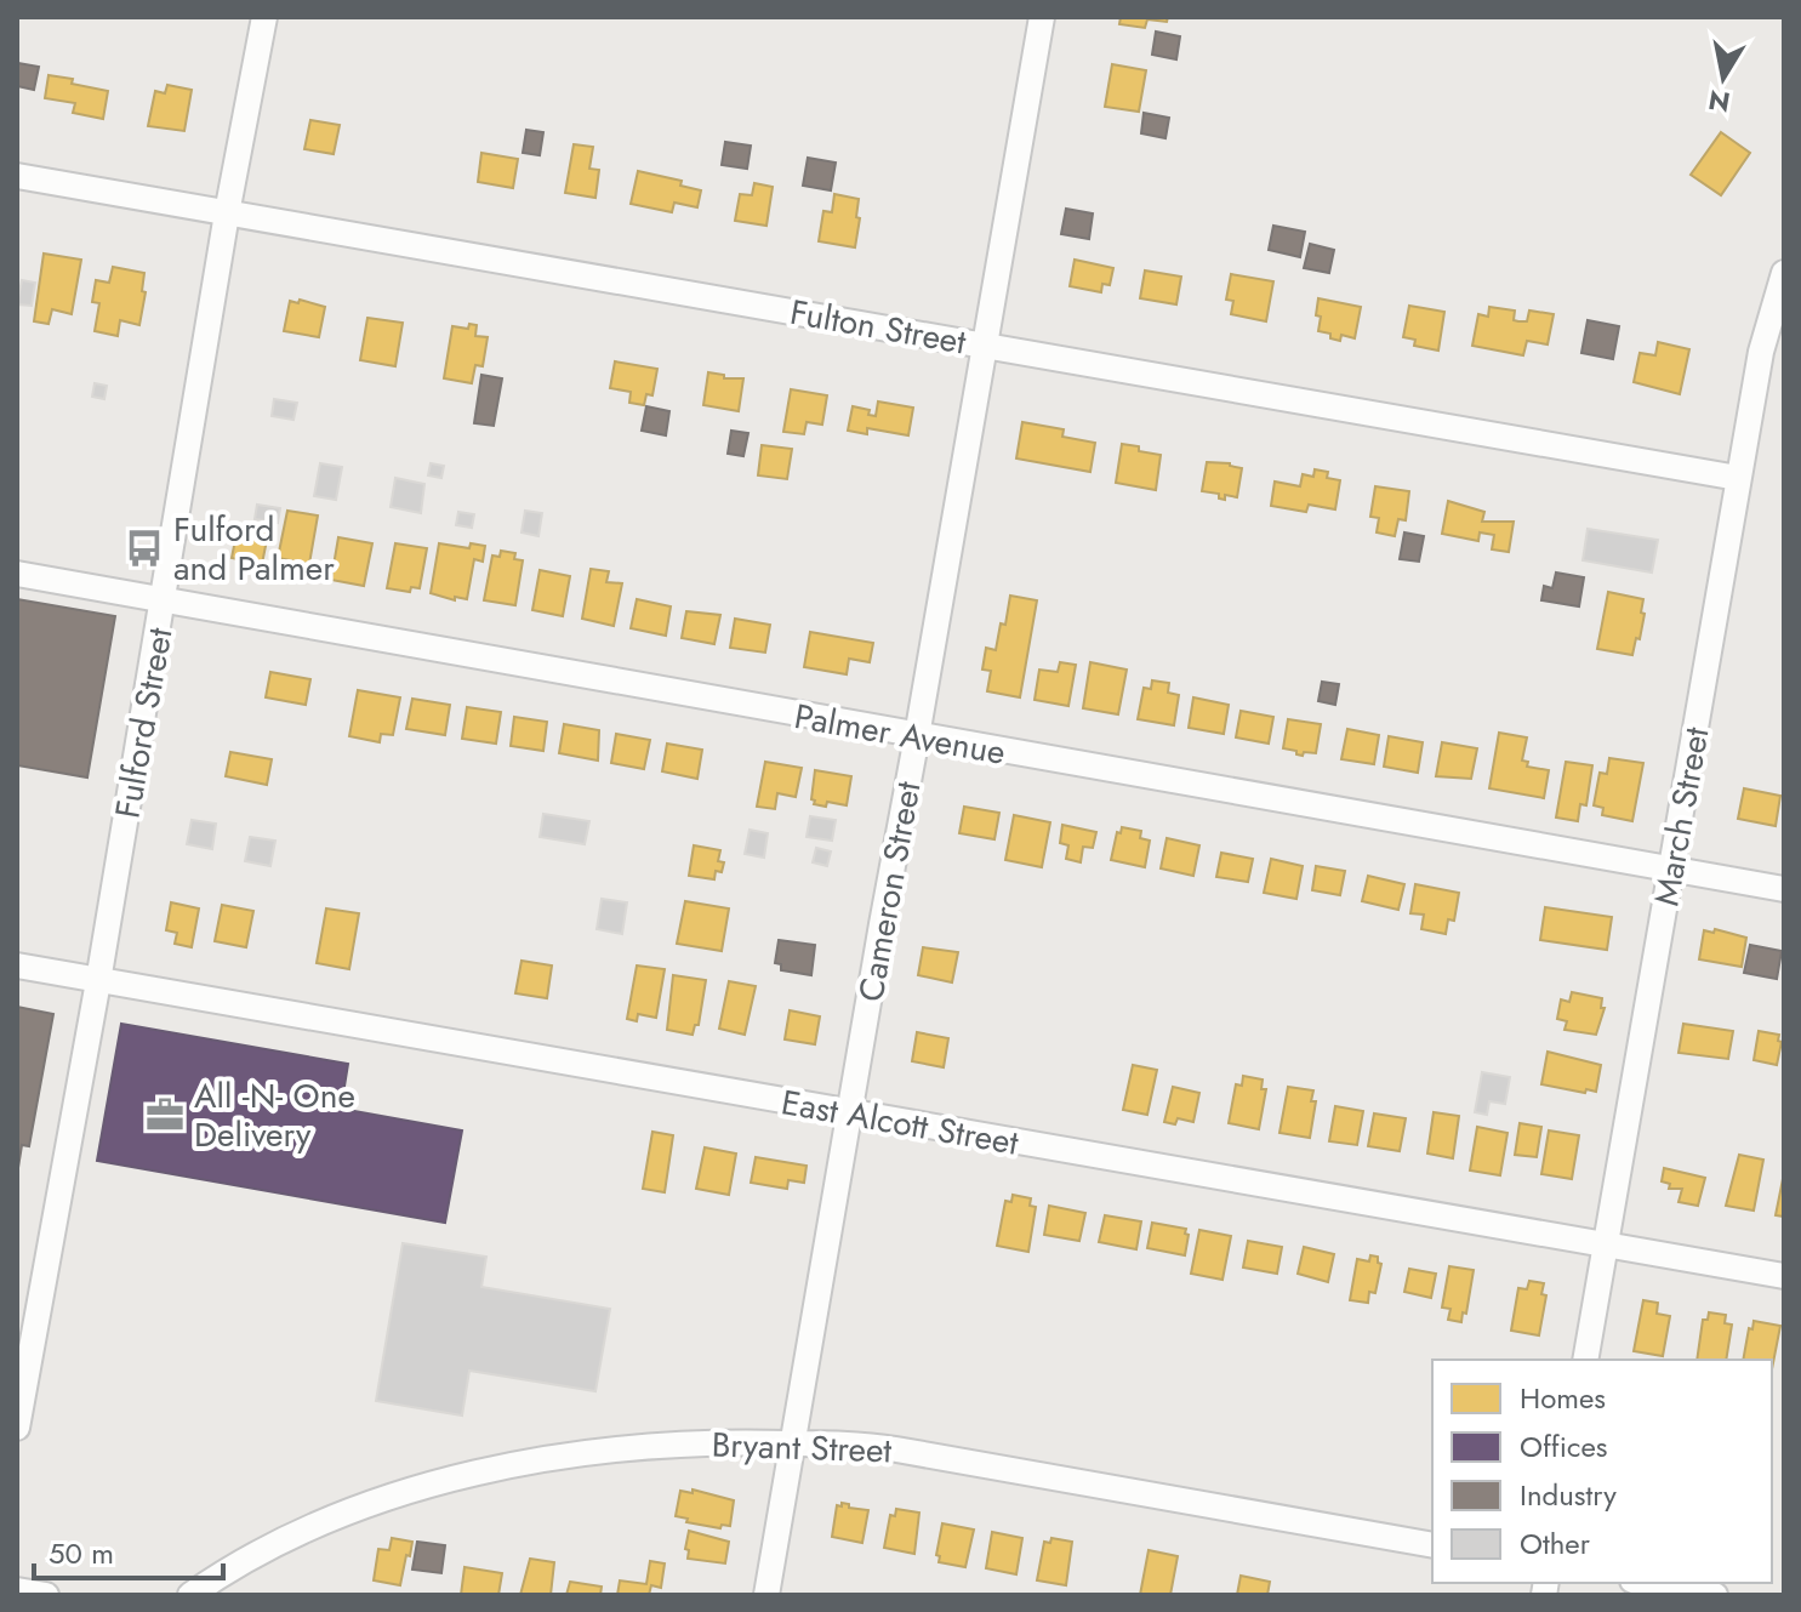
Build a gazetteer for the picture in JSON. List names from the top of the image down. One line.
{"streets":{"street":["Fulton Street","Fulford Street","Palmer Avenue","March Street","Cameron Street","East Alcott Street","Bryant Street"]},"crossings":[["Fulton Street","Fulford Street"],["Fulton Street","March Street"],["Fulton Street","Cameron Street"],["Fulford Street","Palmer Avenue"],["Fulford Street","East Alcott Street"],["Palmer Avenue","March Street"],["Palmer Avenue","Cameron Street"],["March Street","East Alcott Street"],["Cameron Street","East Alcott Street"],["Cameron Street","Bryant Street"]],"places":{"bus stop":["Fulford and Palmer"],"office":["All -N- One Delivery"]},"legend":["Homes","Offices","Industry","Other"],"scale_bar":"50 m","north":"bottom"}
